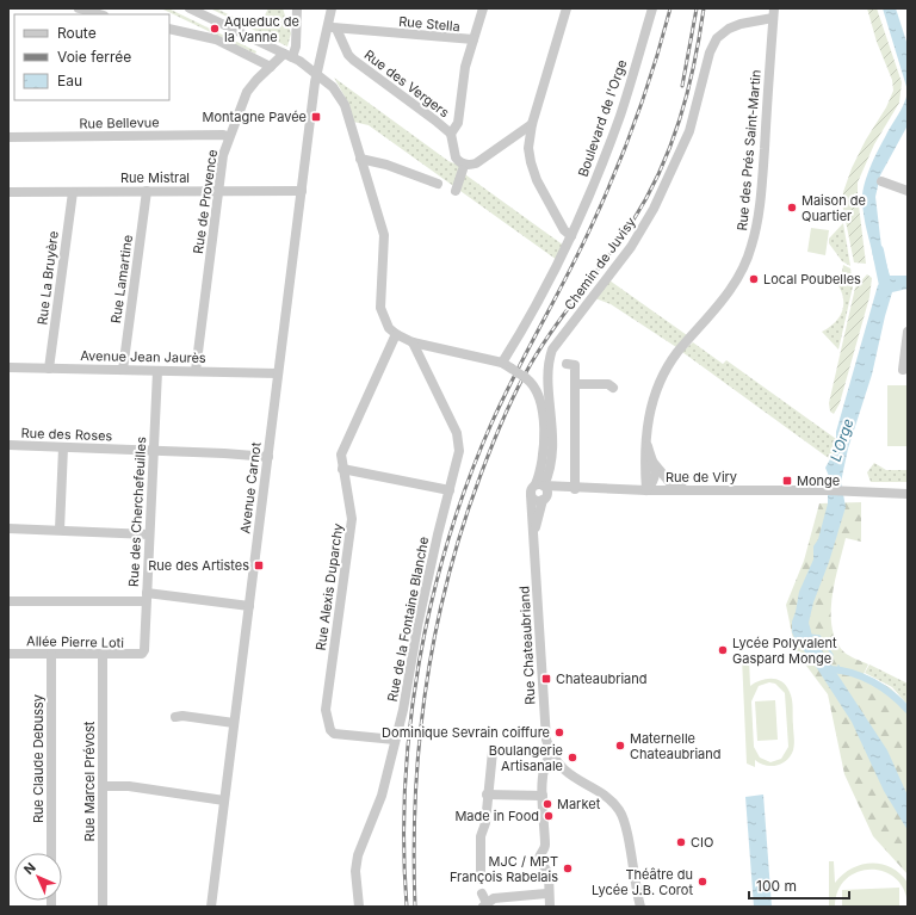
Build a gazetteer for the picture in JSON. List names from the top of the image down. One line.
{"streets":{"street":["Rue Stella","Rue des Vergers","Boulevard de l'Orge","Rue Bellevue","Rue des Prés Saint-Martin","Rue Mistral","Rue de Provence","Chemin de Juvisy","Rue La Bruyère","Rue Lamartine","Avenue Jean Jaurès","Rue des Roses","Rue de Viry","Avenue Carnot","Rue des Cherchefeuilles","Rue Alexis Duparchy","Rue de la Fontaine Blanche","Allée Pierre Loti","Rue Chateaubriand","Rue Claude Debussy","Rue Marcel Prévost"]},"crossings":[["Rue Stella","Rue des Vergers"],["Rue Stella","Avenue Carnot"],["Rue des Vergers","Avenue Carnot"],["Rue Bellevue","Rue de Provence"],["Rue des Prés Saint-Martin","Chemin de Juvisy"],["Rue des Prés Saint-Martin","Rue de Viry"],["Rue Mistral","Rue de Provence"],["Rue Mistral","Rue La Bruyère"],["Rue Mistral","Rue Lamartine"],["Rue Mistral","Avenue Carnot"],["Rue de Provence","Avenue Jean Jaurès"],["Chemin de Juvisy","Rue de Viry"],["Chemin de Juvisy","Rue Chateaubriand"],["Rue La Bruyère","Avenue Jean Jaurès"],["Rue Lamartine","Avenue Jean Jaurès"],["Avenue Jean Jaurès","Avenue Carnot"],["Avenue Jean Jaurès","Rue des Cherchefeuilles"],["Rue des Roses","Avenue Carnot"],["Rue des Roses","Rue des Cherchefeuilles"],["Rue de Viry","Rue Chateaubriand"],["Rue des Cherchefeuilles","Allée Pierre Loti"],["Rue Alexis Duparchy","Rue de la Fontaine Blanche"],["Allée Pierre Loti","Rue Claude Debussy"],["Allée Pierre Loti","Rue Marcel Prévost"]],"water":["L'Orge"],"places":{"other":["Aqueduc de la Vanne","Maison de Quartier","Local Poubelles","Lycée Polyvalent Gaspard Monge","Dominique Sevrain coiffure","Maternelle Chateaubriand","Boulangerie Artisanale","Market","Made in Food","CIO","MJC / MPT François Rabelais","Théâtre du Lycée J.B. Corot"],"transit":["Montagne Pavée","Monge","Rue des Artistes","Chateaubriand"]},"legend":["Route","Voie ferrée","Eau"],"scale_bar":"100 m","north":"top left"}
